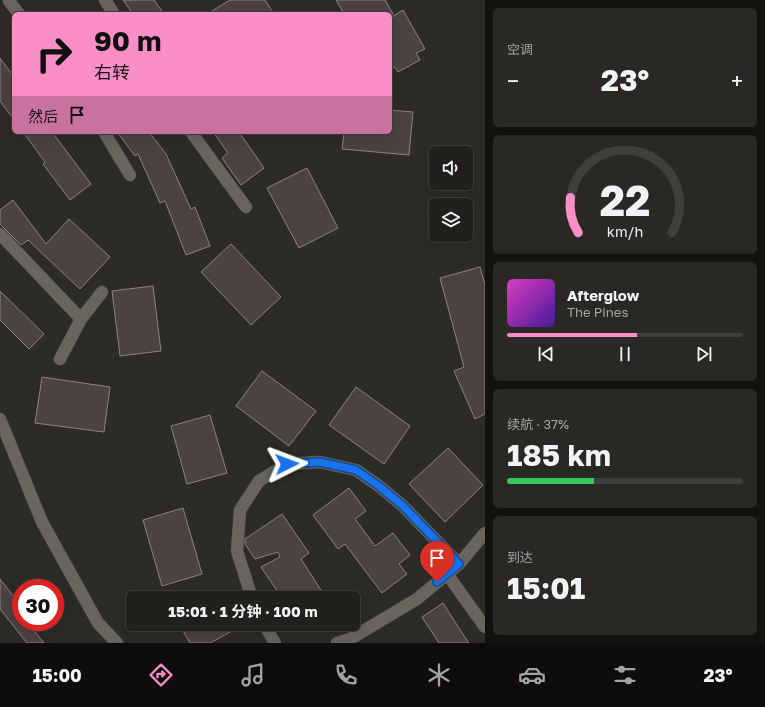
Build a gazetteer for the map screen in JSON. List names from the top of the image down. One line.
{"page":{"tile":["空调",["续航 · 37%","185 km"],["到达","15:01"]],"turn":["90 m","右转"],"heat":["−","23°","+"],"then":"然后","song":["Afterglow","The Pines"],"limit":"30","trip":"15:01 · 1 分钟 · 100 m","tabs":["15:00","23°"],"gauge":["22","km/h"]}}
